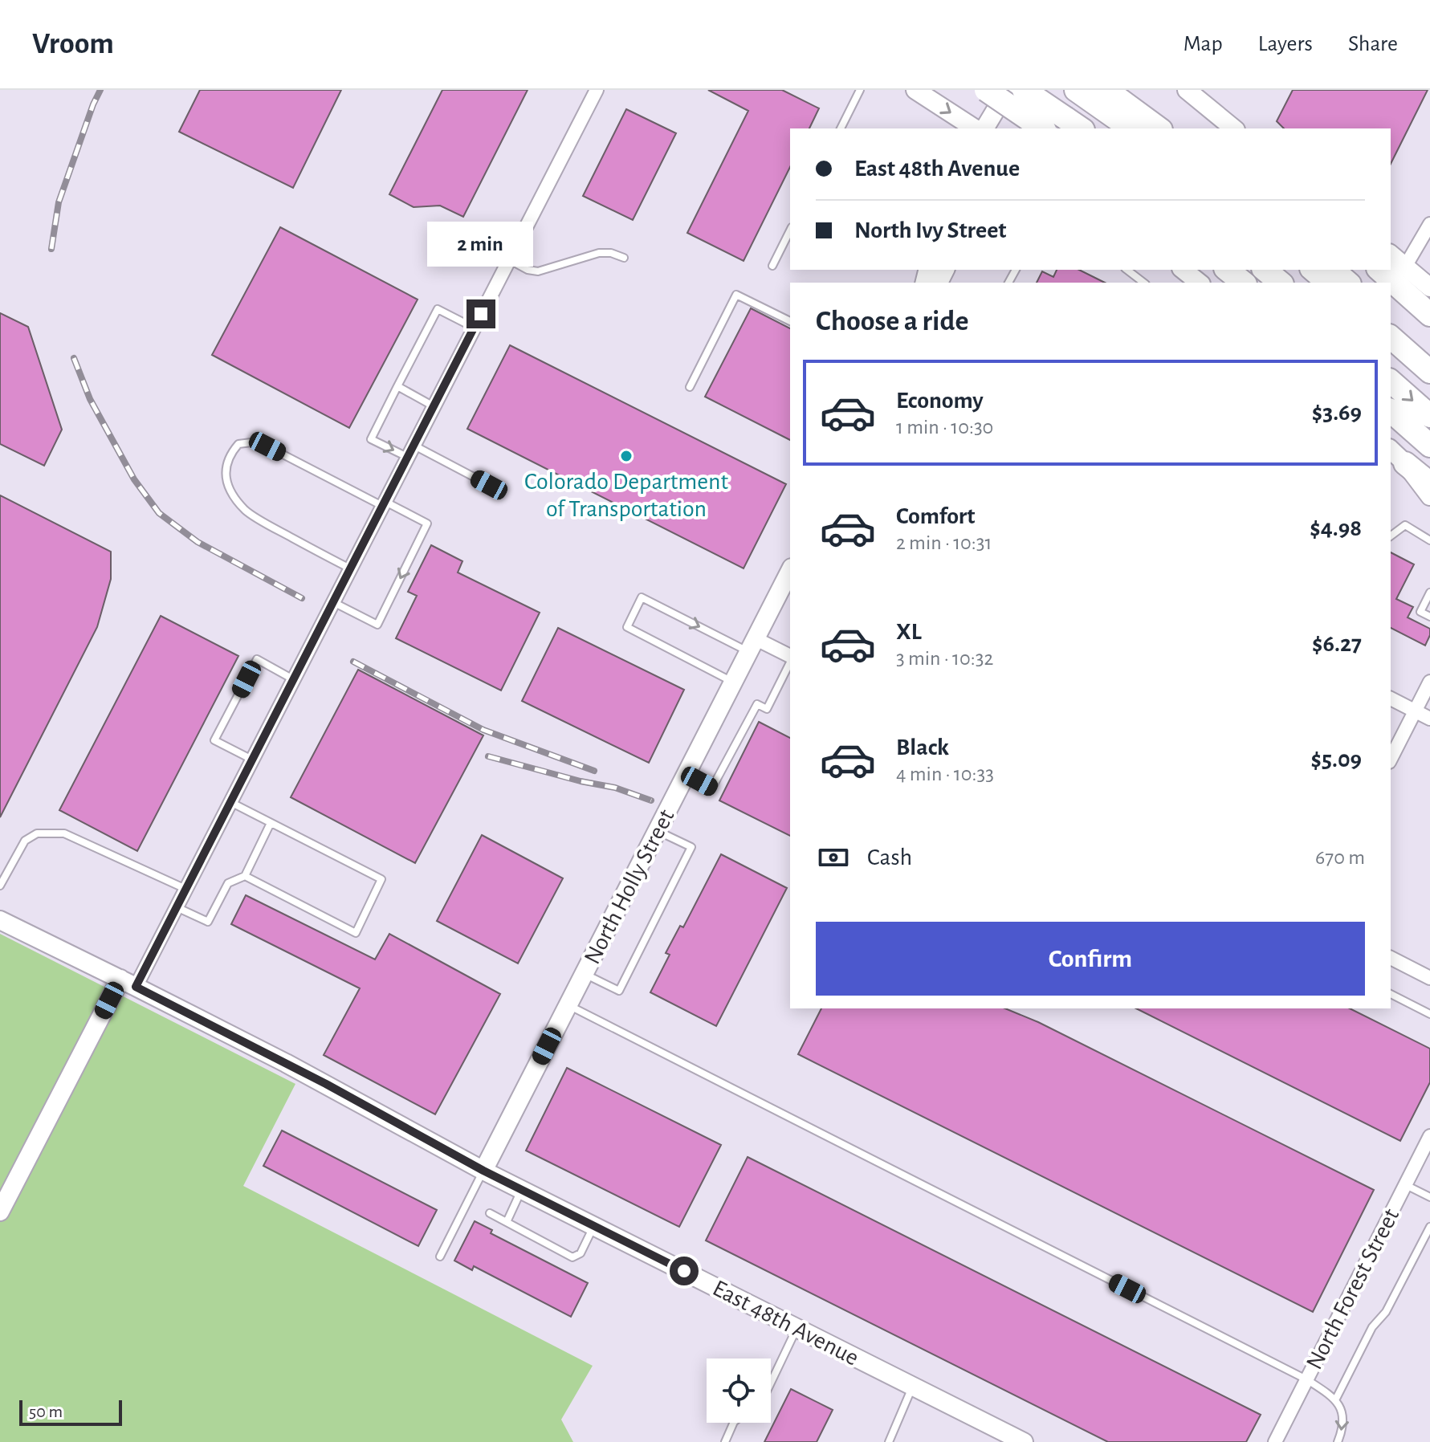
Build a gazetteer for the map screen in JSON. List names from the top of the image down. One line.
{"streets":{"street":["North Holly Street","North Forest Street","East 48th Avenue"]},"crossings":[["North Holly Street","East 48th Avenue"]],"places":["Colorado Department of Transportation"],"scale_bar":"50 m","page":{"header":"Vroom","nav":["Map","Layers","Share"],"banner":["East 48th Avenue","North Ivy Street"],"bubble":"2 min","heading":"Choose a ride","list":[{"name":"Economy","note":"1 min · 10:30","value":"$3.69"},{"name":"Comfort","note":"2 min · 10:31","value":"$4.98"},{"name":"XL","note":"3 min · 10:32","value":"$6.27"},{"name":"Black","note":"4 min · 10:33","value":"$5.09"}],"pay":["Cash","670 m"],"buttons":"Confirm","scale":"50 m"}}
